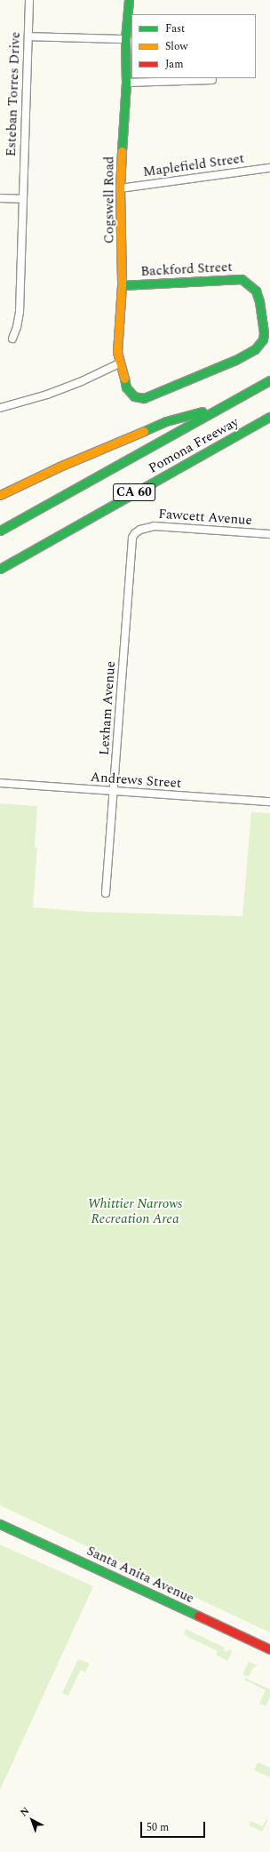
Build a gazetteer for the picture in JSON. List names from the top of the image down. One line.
{"streets":{"main road":["Cogswell Road","Backford Street","Pomona Freeway","CA 60","Santa Anita Avenue"],"street":["Esteban Torres Drive","Maplefield Street","Fawcett Avenue","Lexham Avenue","Andrews Street"]},"crossings":[["Maplefield Street","Cogswell Road"],["Cogswell Road","Backford Street"],["Fawcett Avenue","Lexham Avenue"],["Lexham Avenue","Andrews Street"]],"parks":["Whittier Narrows Recreation Area"],"legend":["Fast","Slow","Jam"],"scale_bar":"50 m","north":"top left"}
